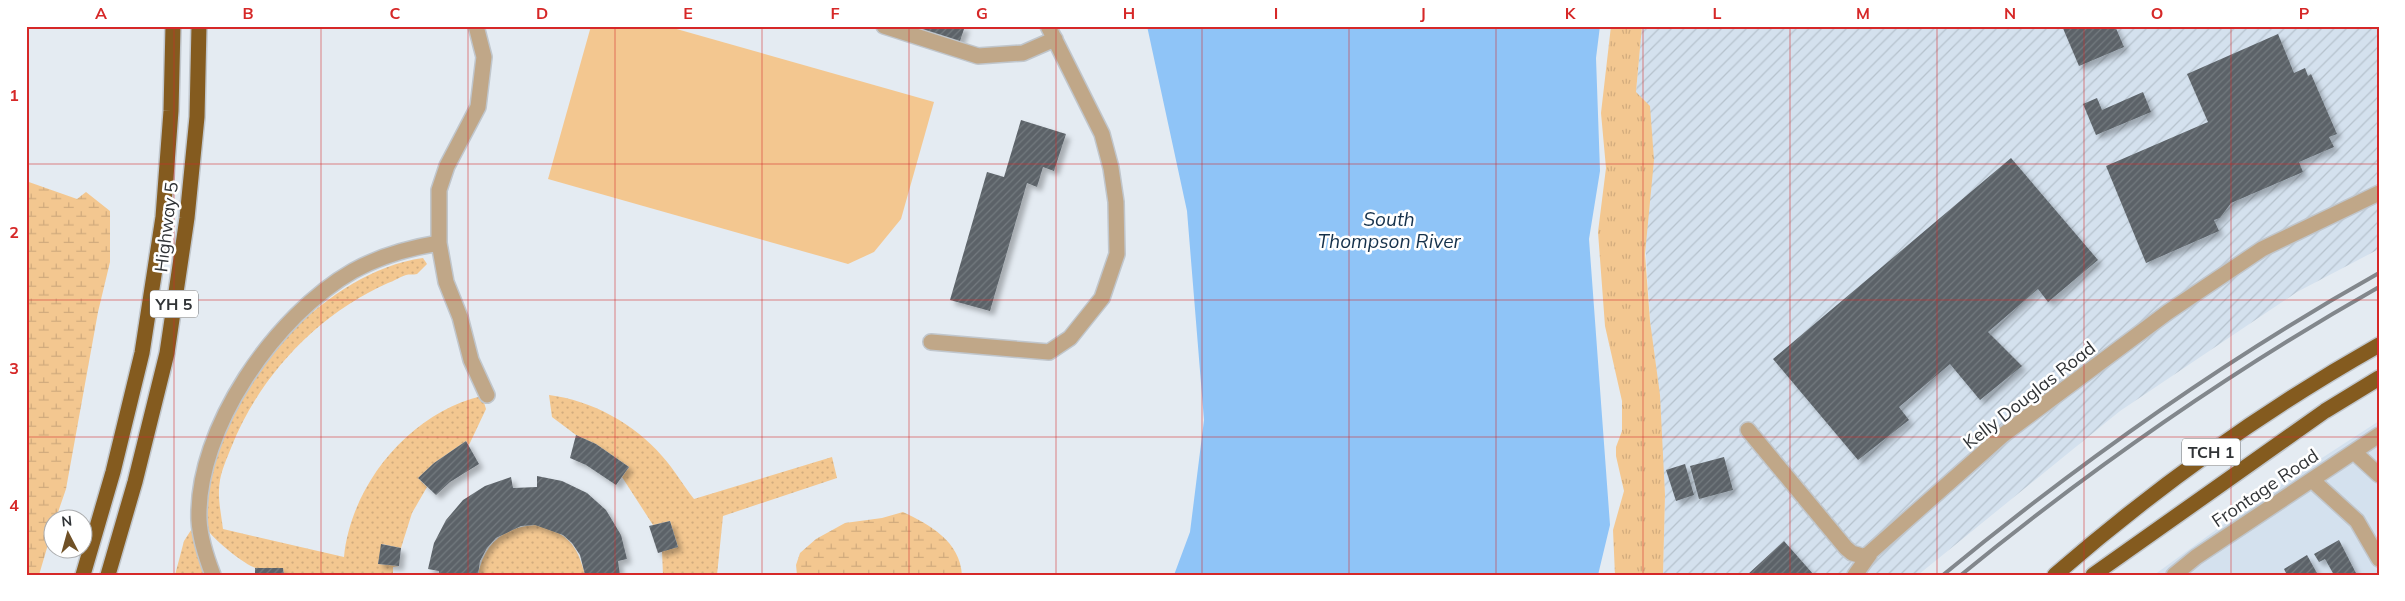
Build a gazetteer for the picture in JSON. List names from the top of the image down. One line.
{"streets":{"highway":["Highway 5","YH 5","TCH 1"],"street":["Kelly Douglas Road","Frontage Road"]},"water":["South Thompson River"],"north":"top","grid":{"columns":["A","B","C","D","E","F","G","H","I","J","K","L","M","N","O","P"],"rows":["1","2","3","4"]}}
